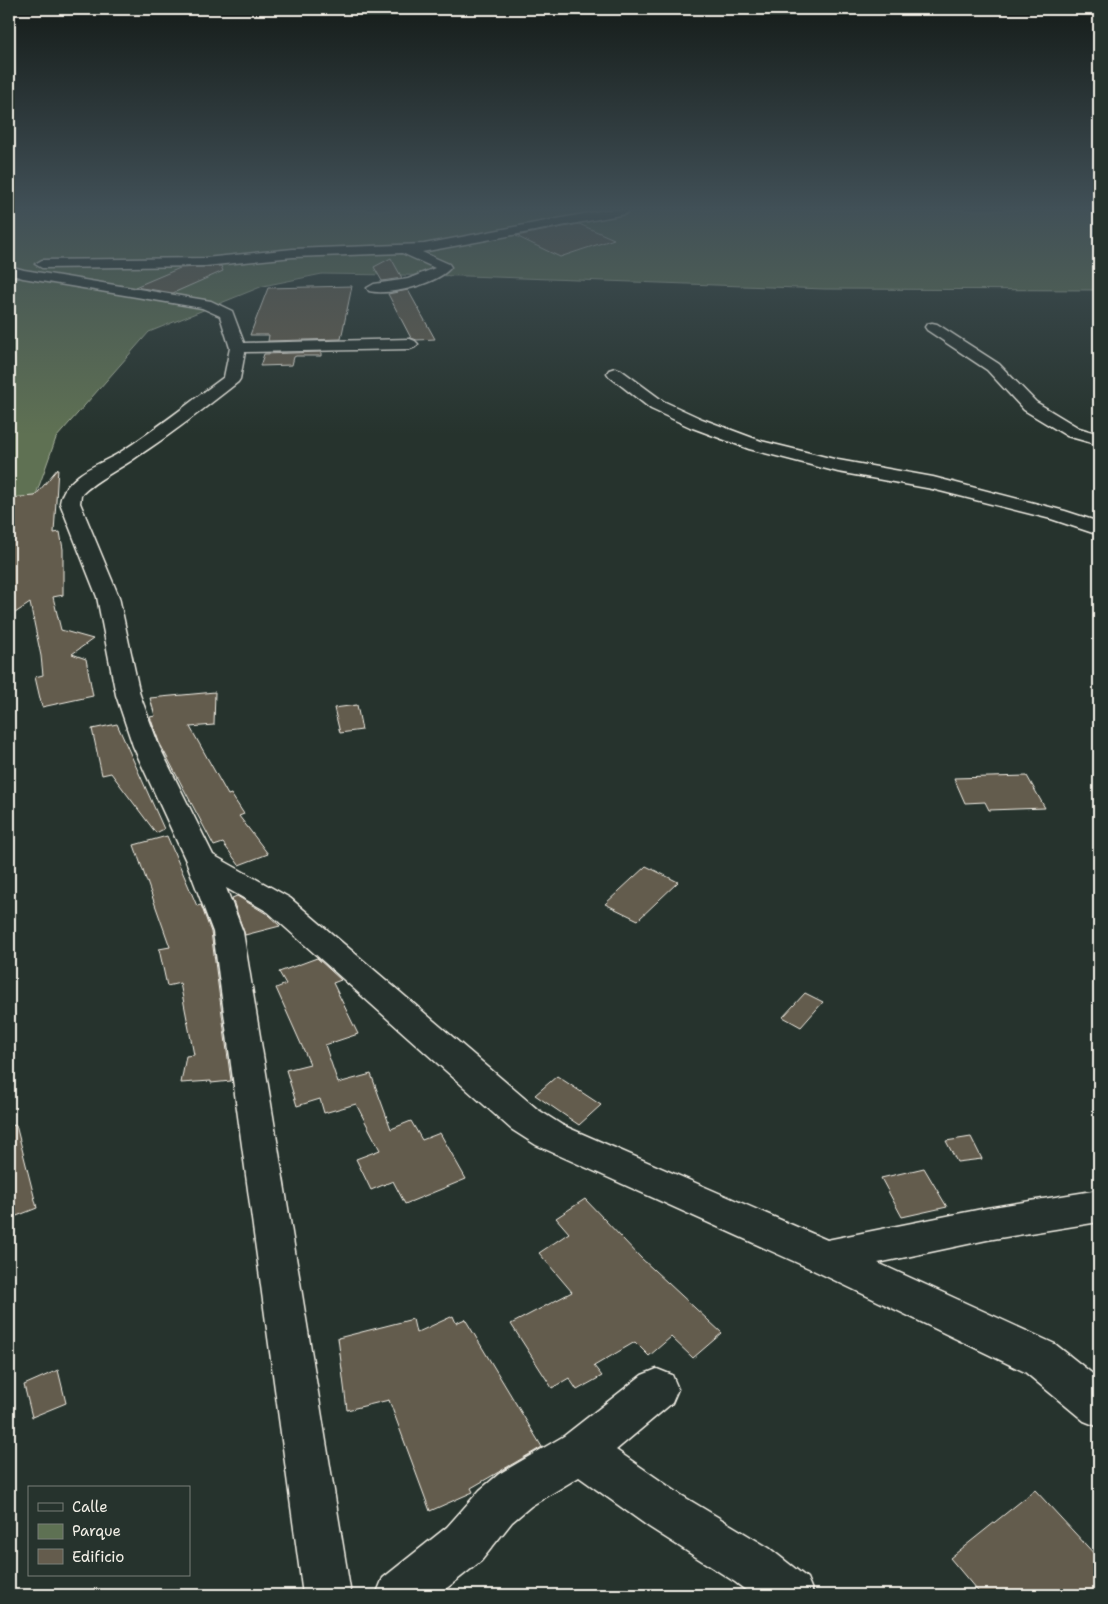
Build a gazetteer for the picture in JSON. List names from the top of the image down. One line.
{"legend":["Calle","Parque","Edificio"]}
